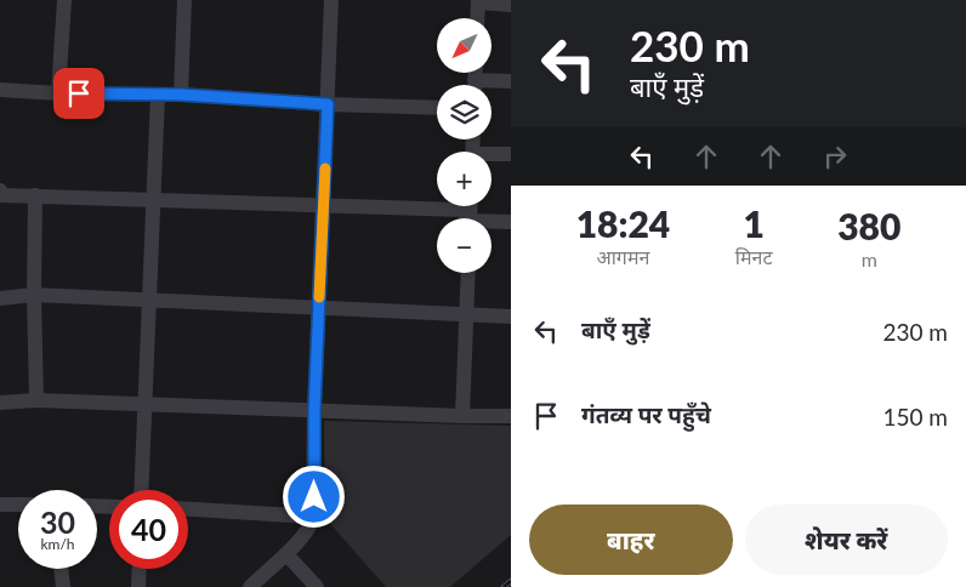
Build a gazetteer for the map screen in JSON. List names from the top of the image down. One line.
{"north":"bottom left","page":{"turn":["230 m","बाएँ मुड़ें"],"map_buttons":["+","−"],"eta":["18:24","आगमन","1","मिनट","380","m"],"list":[{"name":"बाएँ मुड़ें","value":"230 m"},{"name":"गंतव्य पर पहुँचे","value":"150 m"}],"speed":"30 km/h","limit":"40","buttons":["बाहर","शेयर करें"]}}
